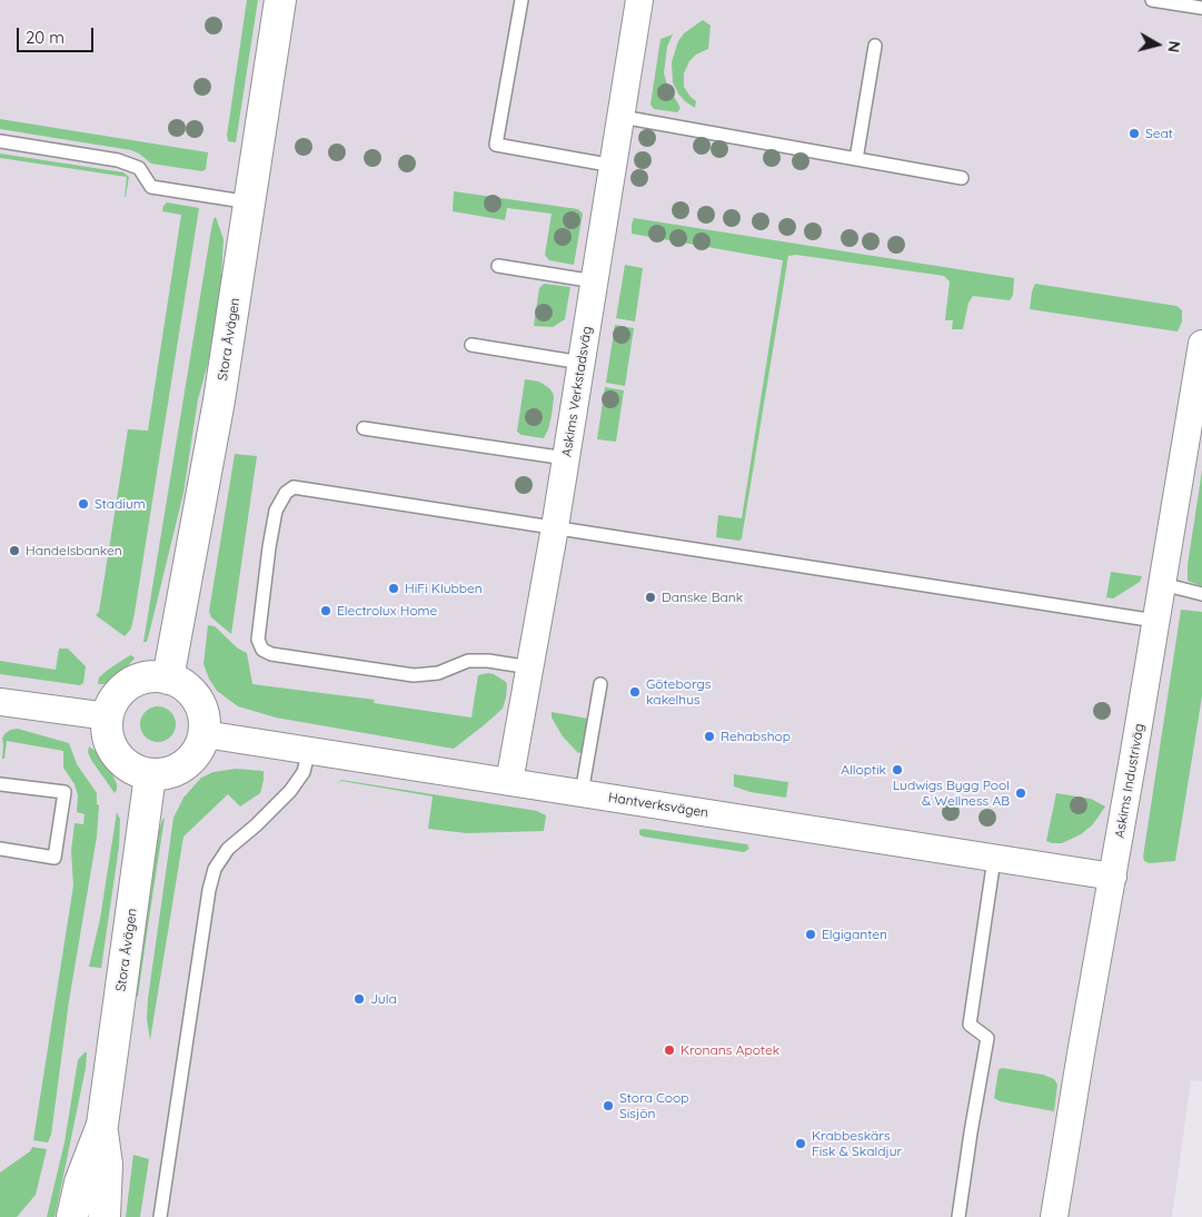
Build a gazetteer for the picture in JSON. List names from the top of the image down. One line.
{"streets":{"street":["Stora Åvägen","Askims Verkstadsväg","Askims Industriväg","Hantverksvägen"]},"crossings":[["Stora Åvägen","Hantverksvägen"],["Askims Verkstadsväg","Hantverksvägen"],["Askims Industriväg","Hantverksvägen"]],"places":["Seat","Stadium","Handelsbanken","HiFi Klubben","Danske Bank","Electrolux Home","Göteborgs kakelhus","Rehabshop","Alloptik","Ludwigs Bygg Pool & Wellness AB","Elgiganten","Jula","Kronans Apotek","Stora Coop Sisjön","Krabbeskärs Fisk & Skaldjur"],"scale_bar":"20 m","north":"right"}
